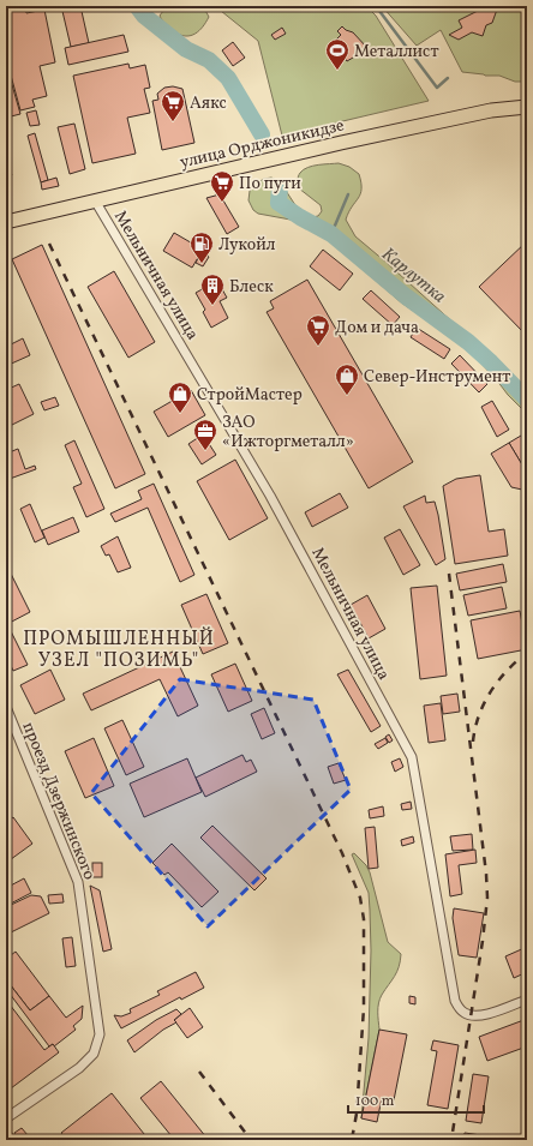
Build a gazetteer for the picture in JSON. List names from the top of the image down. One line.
{"streets":{"main road":["улица Орджоникидзе"],"street":["Мельничная улица","проезд Дзержинского"]},"crossings":[["улица Орджоникидзе","Мельничная улица"]],"districts":["ПРОМЫШЛЕННЫЙ УЗЕЛ \"ПОЗИМЬ\""],"water":["Карлутка"],"places":{"sports":["Металлист"],"supermarket":["Аякс","По пути","Дом и дача"],"fuel station":["Лукойл"],"building":["Блеск"],"shop":["Север-Инструмент","СтройМастер"],"office":["ЗАО «Ижторгметалл»"]},"scale_bar":"100 m"}
